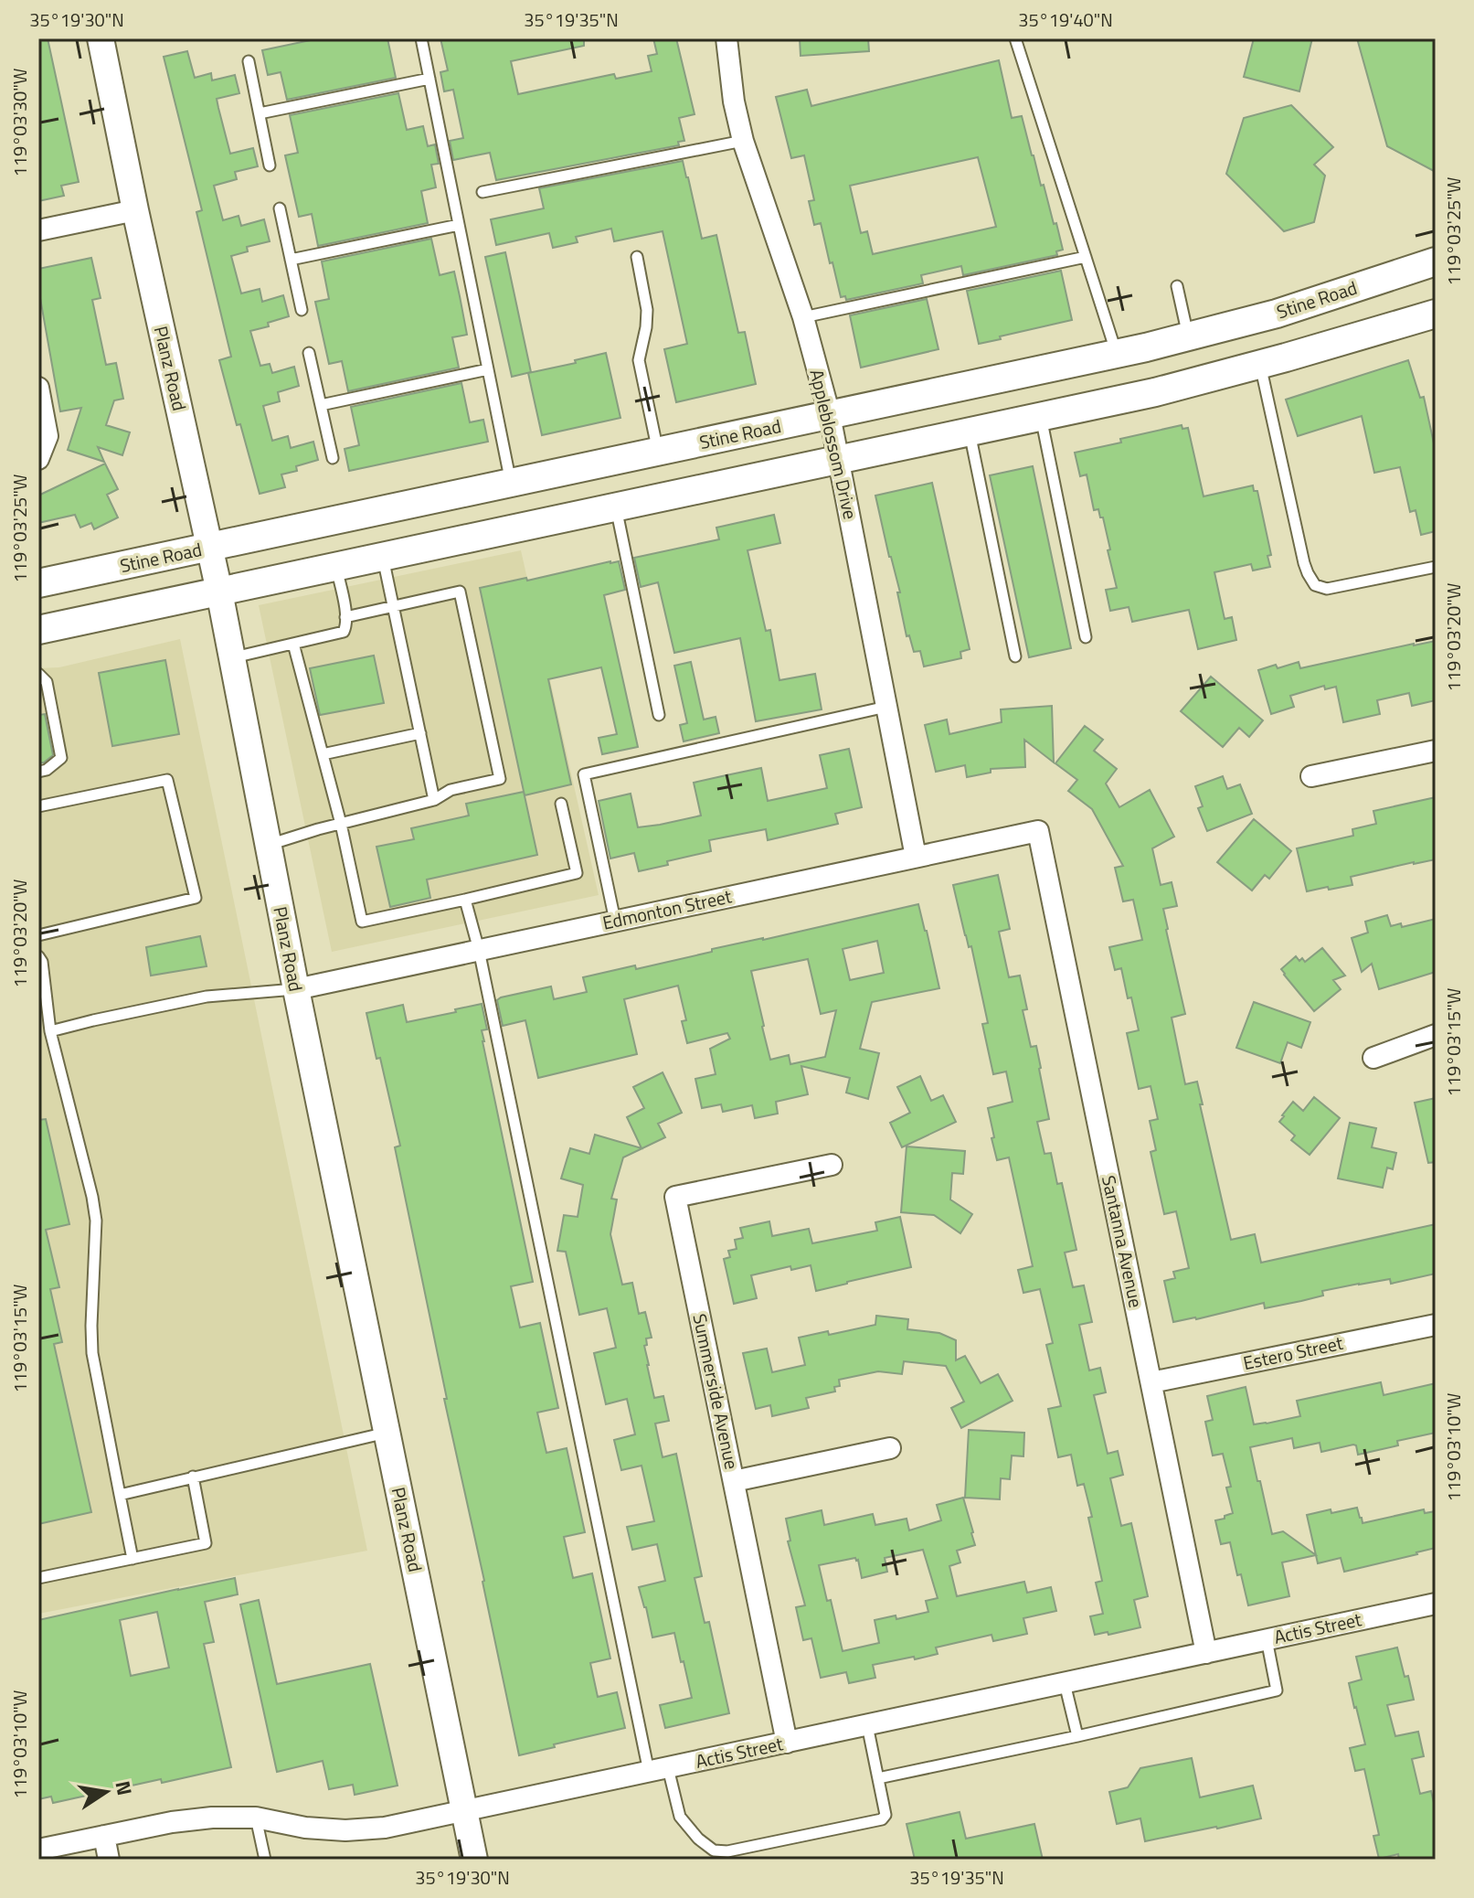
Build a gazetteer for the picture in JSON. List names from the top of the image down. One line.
{"streets":{"main road":["Stine Road"],"street":["Planz Road","Appleblossom Drive","Edmonton Street","Santanna Avenue","Estero Street","Summerside Avenue","Actis Street"]},"crossings":[["Stine Road","Planz Road"],["Stine Road","Appleblossom Drive"],["Planz Road","Edmonton Street"],["Planz Road","Actis Street"],["Appleblossom Drive","Edmonton Street"],["Edmonton Street","Santanna Avenue"],["Santanna Avenue","Estero Street"],["Santanna Avenue","Actis Street"],["Summerside Avenue","Actis Street"]],"north":"right","coordinates":["35°19'30\"N","35°19'35\"N","35°19'40\"N","119°03'30\"W","119°03'25\"W","119°03'20\"W","119°03'15\"W","119°03'10\"W"]}
